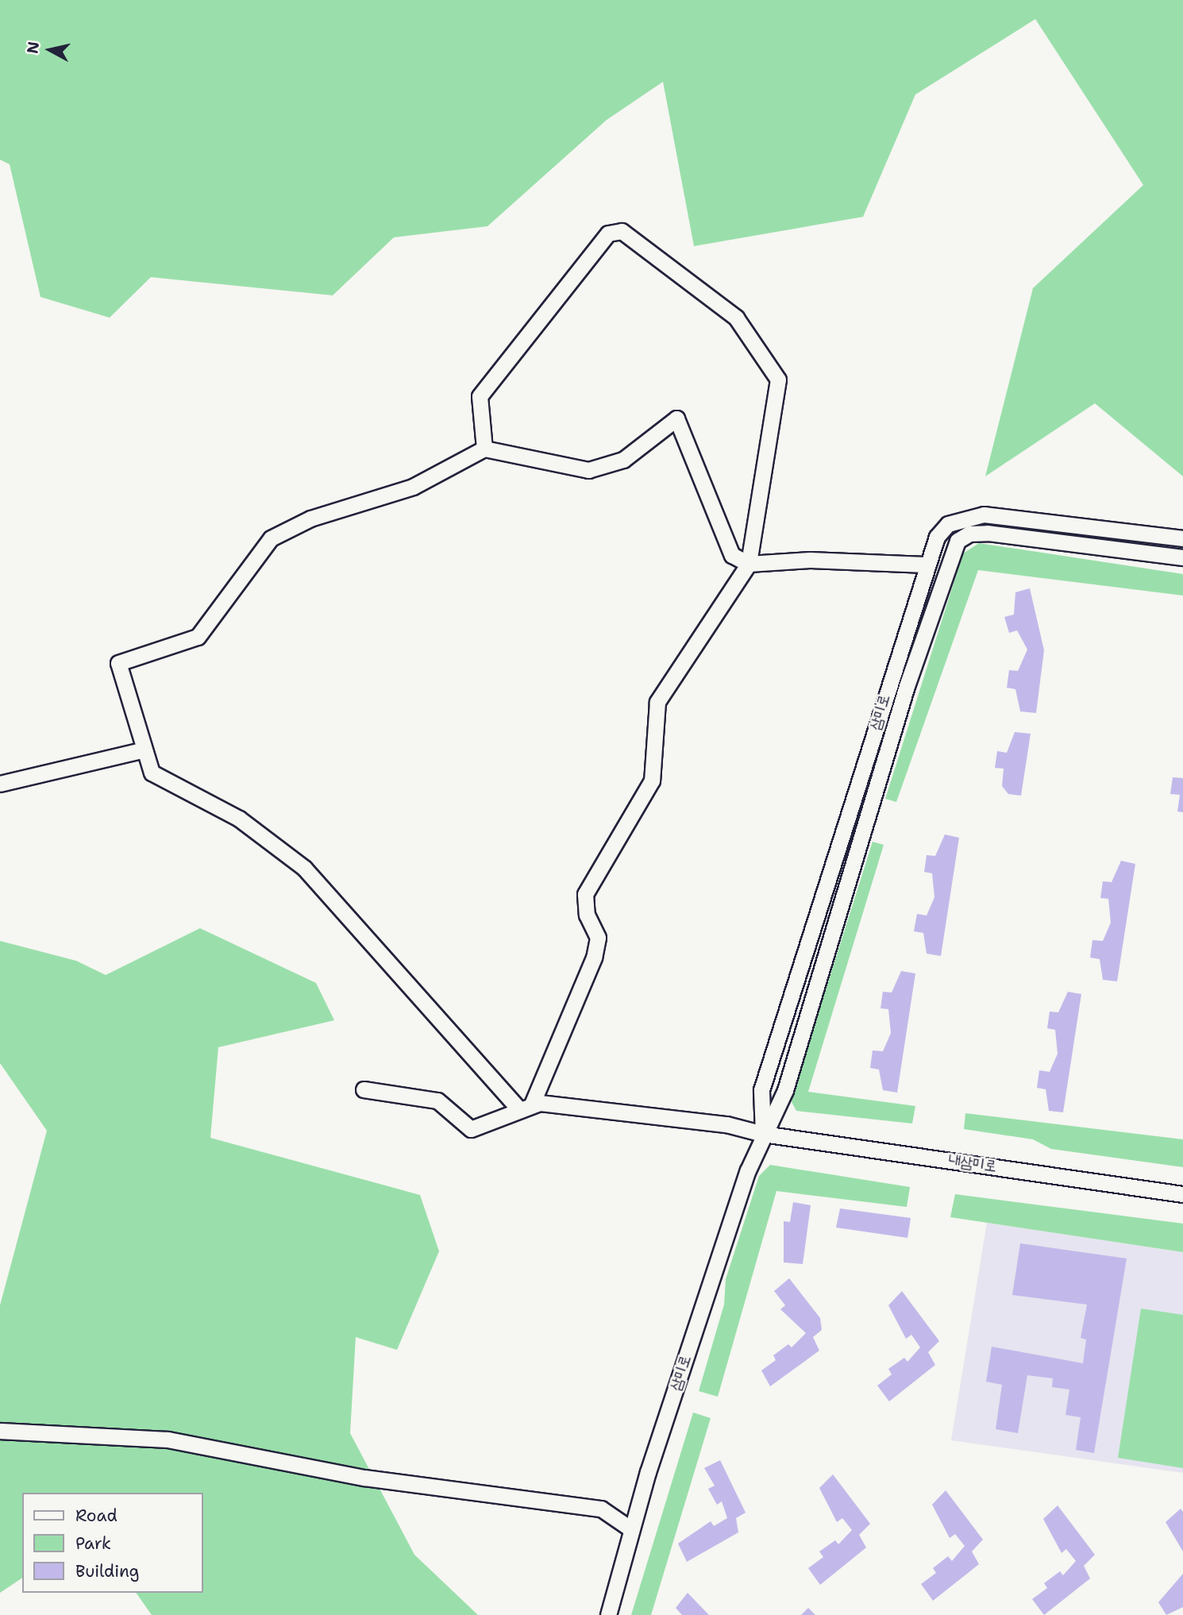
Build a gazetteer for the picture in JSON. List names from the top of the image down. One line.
{"streets":{"street":["삼미로","내삼미로"]},"crossings":[["삼미로","내삼미로"]],"legend":["Road","Park","Building"],"north":"left"}
